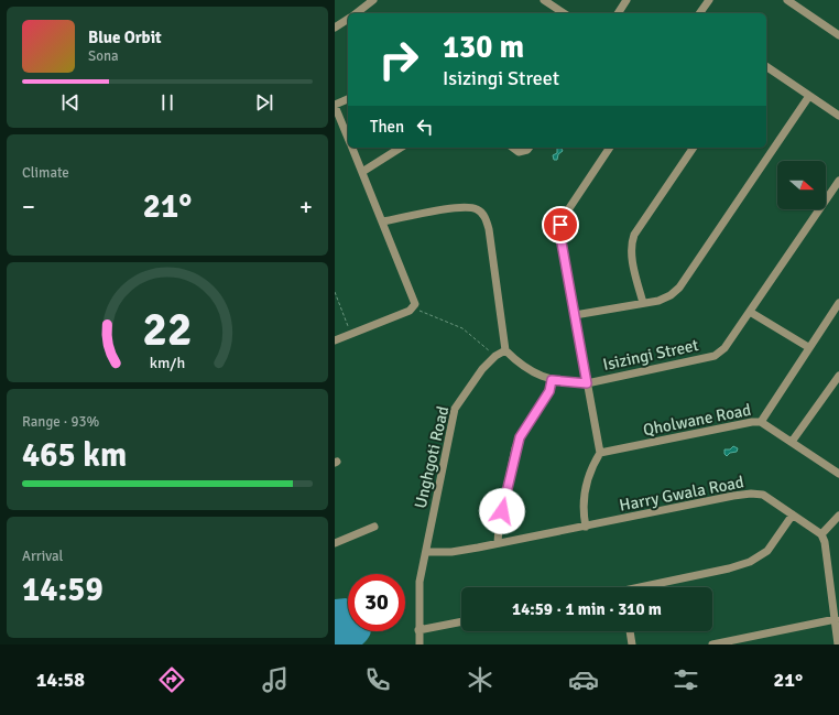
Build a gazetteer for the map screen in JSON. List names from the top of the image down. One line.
{"streets":{"street":["Isizingi Street","Qholwane Road","Unghgoti Road","Harry Gwala Road"]},"crossings":[["Isizingi Street","Unghgoti Road"],["Unghgoti Road","Harry Gwala Road"]],"north":"right","page":{"turn":["130 m","Isizingi Street"],"song":["Blue Orbit","Sona"],"then":"Then","tile":["Climate",["Range · 93%","465 km"],["Arrival","14:59"]],"heat":["−","21°","+"],"limit":"30","trip":"14:59 · 1 min · 310 m","tabs":["14:58","21°"],"gauge":["22","km/h"]}}
